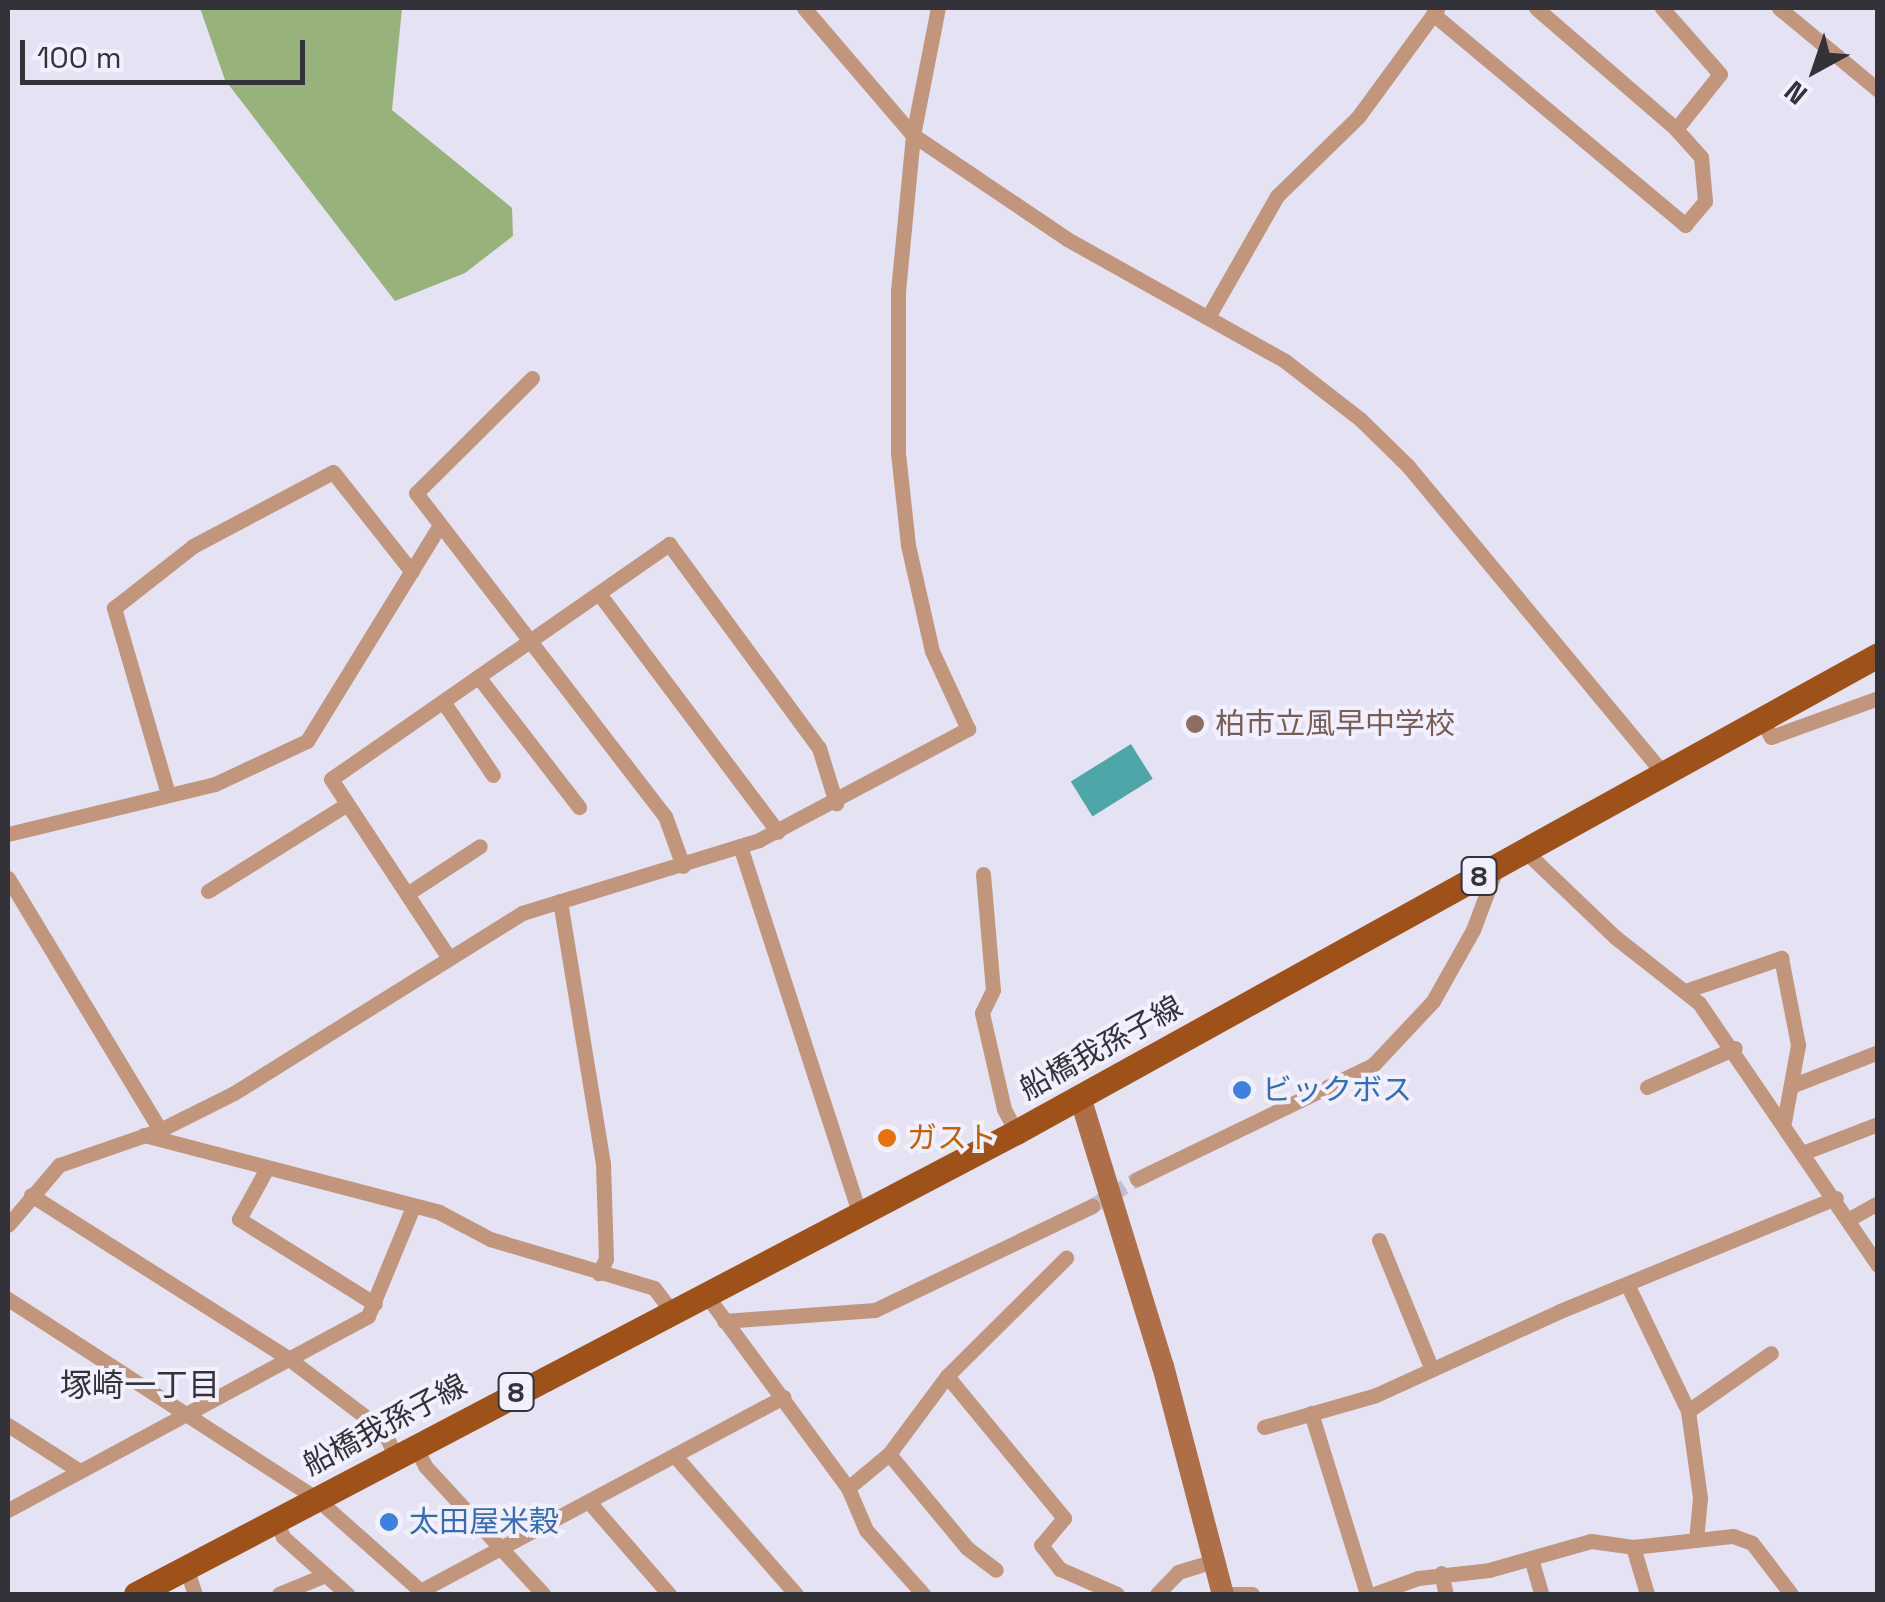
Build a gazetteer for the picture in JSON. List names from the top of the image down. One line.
{"streets":{"main road":["8","船橋我孫子線"]},"districts":["塚崎一丁目"],"places":["柏市立風早中学校","ビックボス","ガスト","太田屋米穀"],"scale_bar":"100 m","north":"bottom left"}
